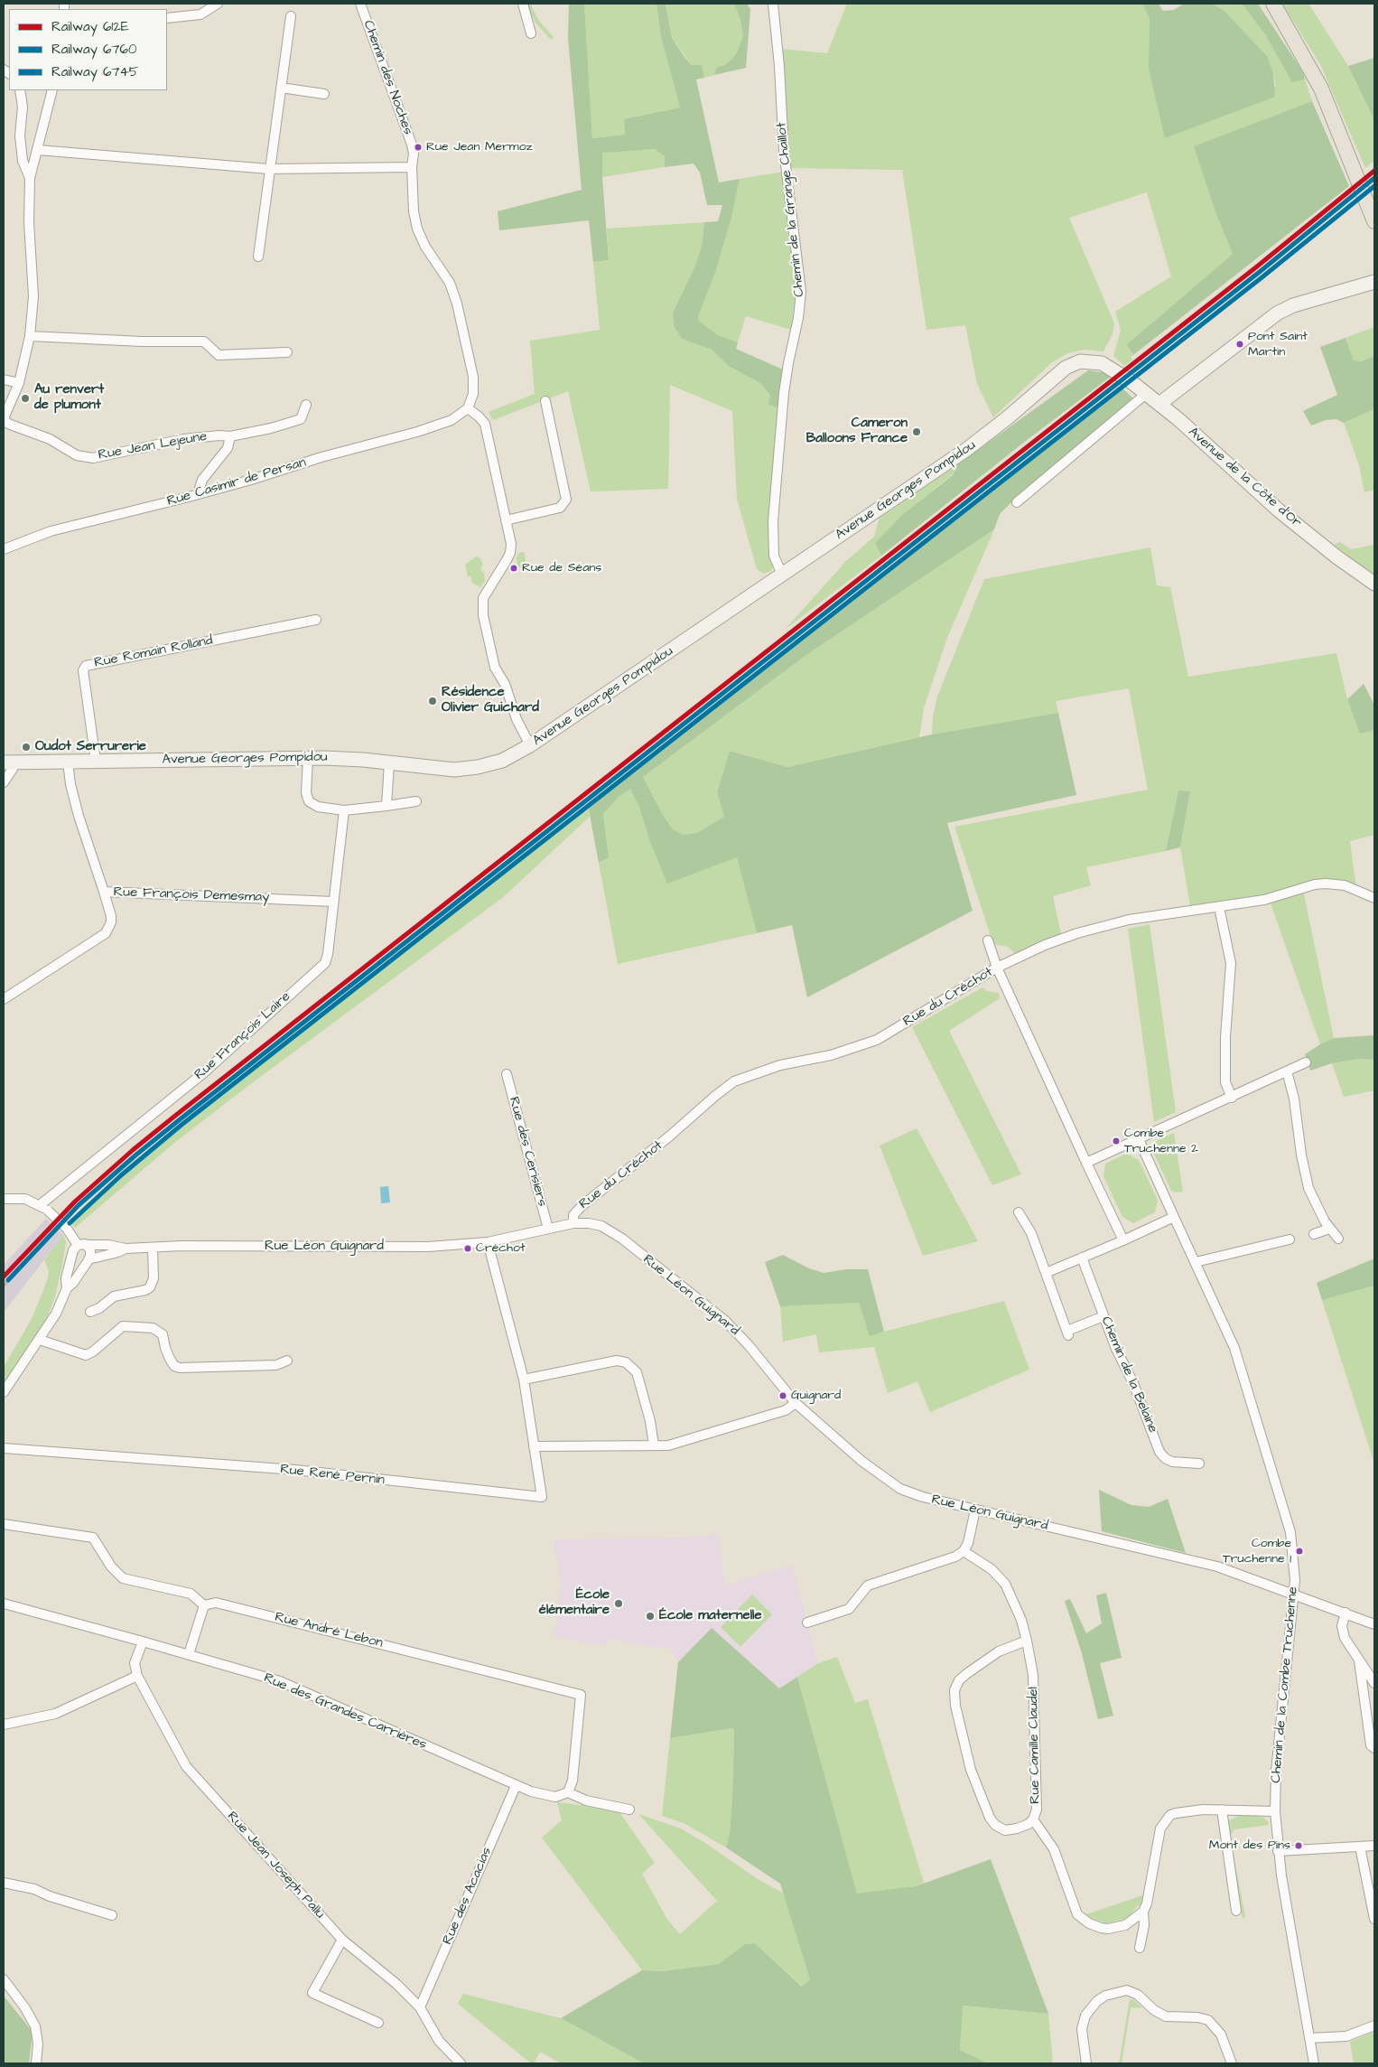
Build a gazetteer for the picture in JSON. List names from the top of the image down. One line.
{"streets":{"main road":["Avenue de la Côte d'Or","Avenue Georges Pompidou"],"street":["Chemin des Noches","Chemin de la Grange Chaillot","Rue Jean Lejeune","Rue Casimir de Persan","Rue Romain Rolland","Rue François Demesmay","Rue du Créchot","Rue François Laire","Rue des Cerisiers","Rue Léon Guignard","Chemin de la Belaine","Rue René Pernin","Rue André Lebon","Chemin de la Combe Truchenne","Rue des Grandes Carrières","Rue Camille Claudel","Rue Jean Joseph Pallu","Rue des Acacias"]},"crossings":[["Chemin des Noches","Rue Casimir de Persan"],["Chemin de la Grange Chaillot","Avenue Georges Pompidou"],["Rue Jean Lejeune","Rue Casimir de Persan"],["Avenue de la Côte d'Or","Avenue Georges Pompidou"],["Avenue Georges Pompidou","Rue Romain Rolland"],["Avenue Georges Pompidou","Rue François Demesmay"],["Rue François Demesmay","Rue François Laire"],["Rue du Créchot","Rue Léon Guignard"],["Rue des Cerisiers","Rue Léon Guignard"],["Rue Léon Guignard","Rue René Pernin"],["Rue Léon Guignard","Chemin de la Combe Truchenne"],["Rue André Lebon","Rue des Grandes Carrières"],["Rue des Grandes Carrières","Rue des Acacias"],["Rue Jean Joseph Pallu","Rue des Acacias"]],"places":["Rue Jean Mermoz","Pont Saint Martin","Au renvert de plumont","Cameron Balloons France","Rue de Séans","Résidence Olivier Guichard","Oudot Serrurerie","Combe Truchenne 2","Créchot","Guignard","Combe Truchenne 1","École élémentaire","École maternelle","Mont des Pins"],"lines":["rail line 612E","rail line 6760","rail line 6745"],"legend":["Railway 612E","Railway 6760","Railway 6745"]}
